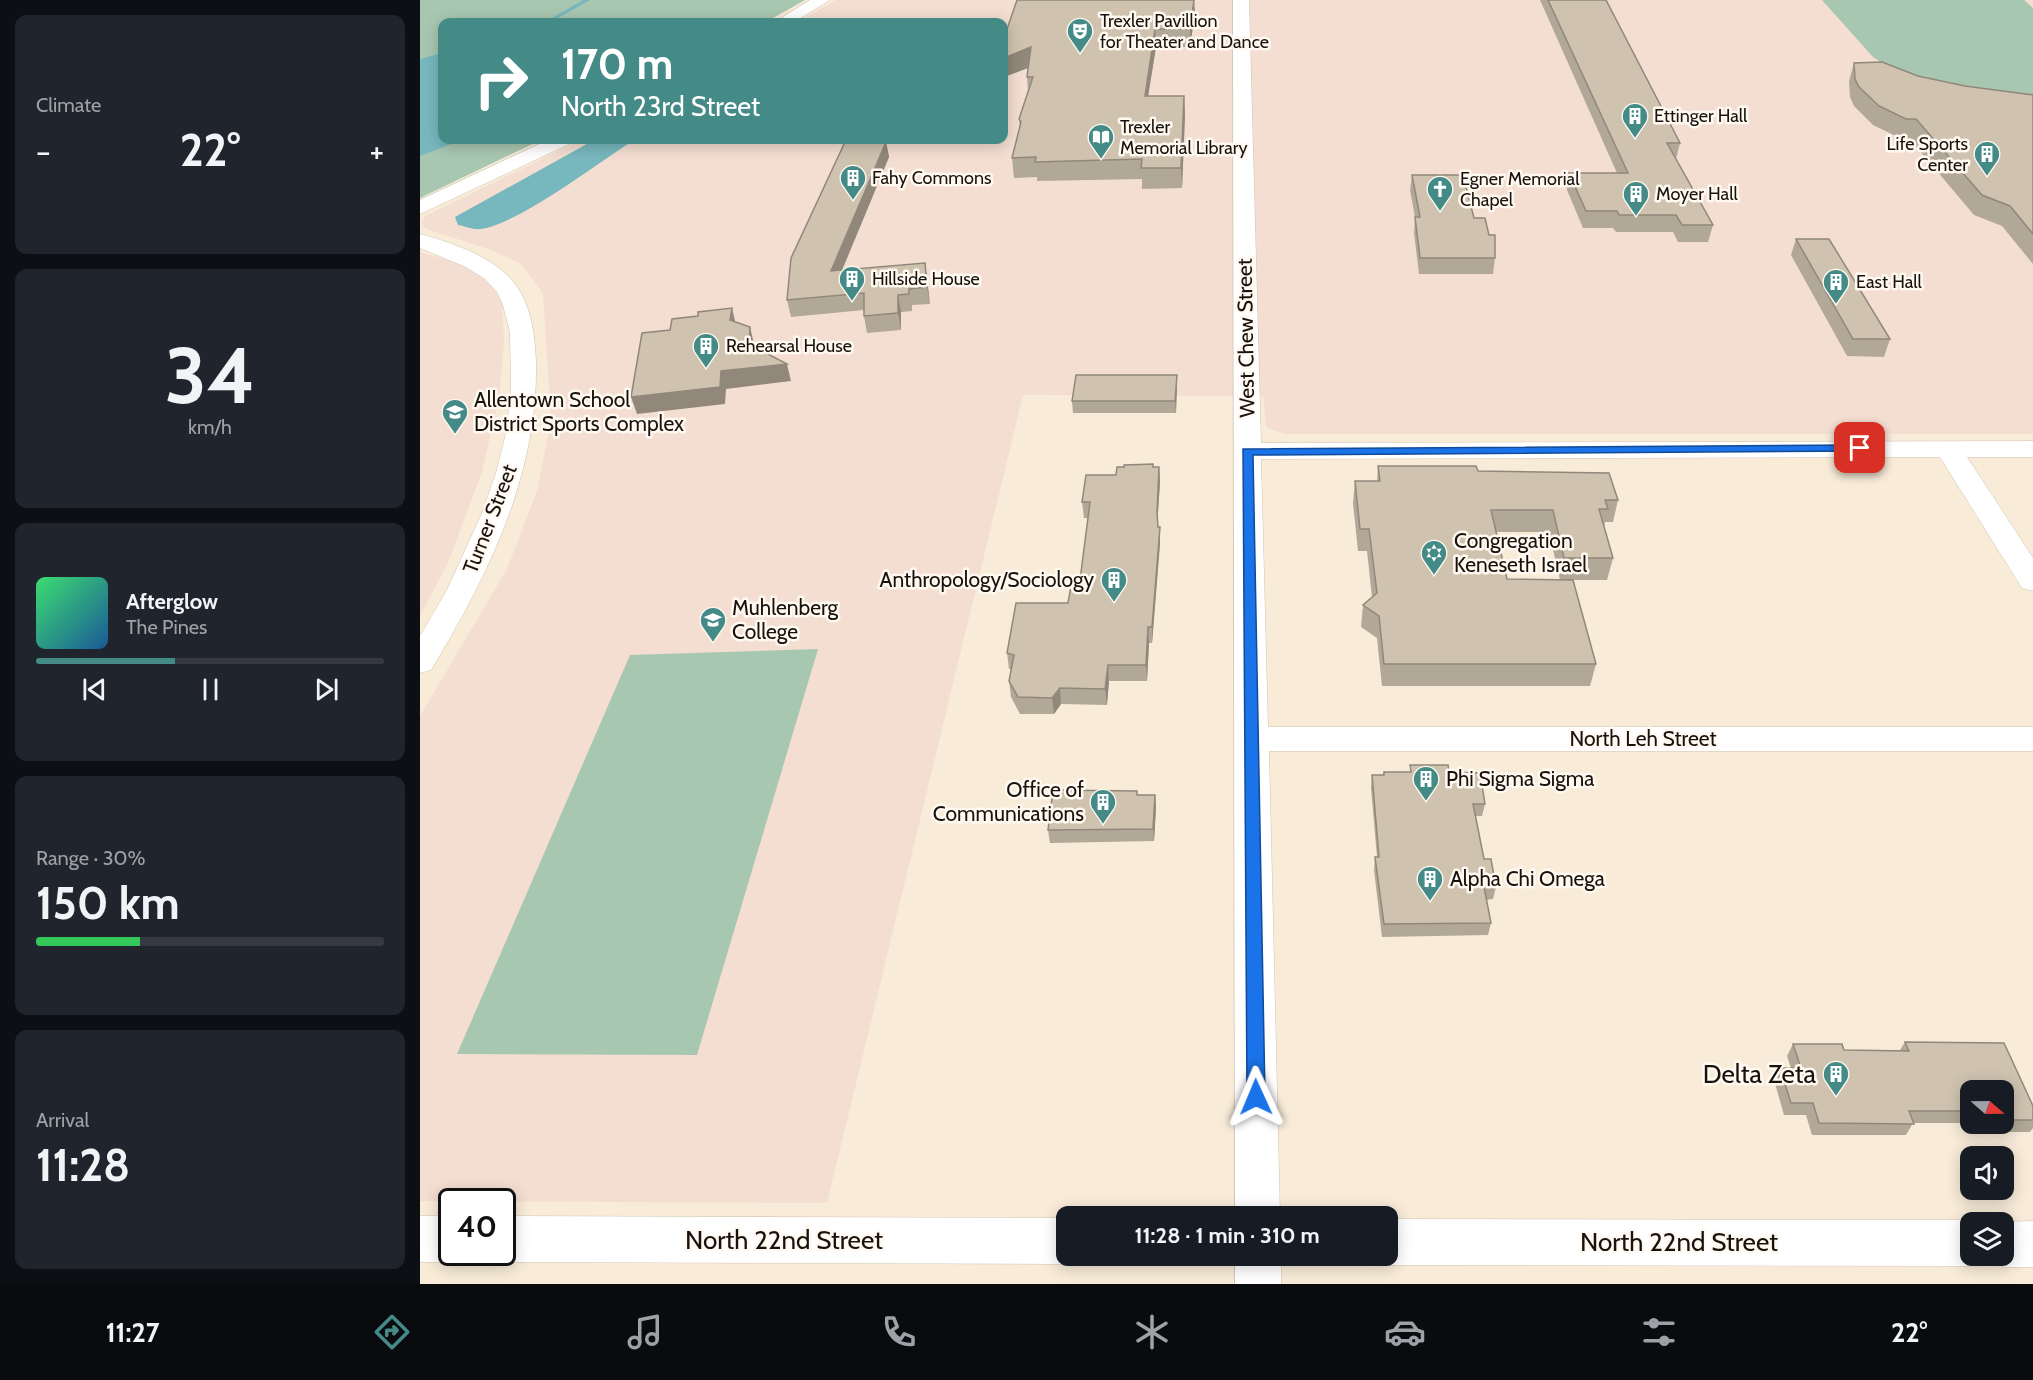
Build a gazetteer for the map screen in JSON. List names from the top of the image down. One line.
{"streets":{"street":["West Chew Street","Turner Street","North Leh Street","North 22nd Street"]},"crossings":[["West Chew Street","North Leh Street"]],"places":{"theatre":["Trexler Pavillion for Theater and Dance"],"building":["Ettinger Hall","Life Sports Center","Fahy Commons","Moyer Hall","Hillside House","East Hall","Rehearsal House","Anthropology/Sociology","Phi Sigma Sigma","Office of Communications","Alpha Chi Omega","Delta Zeta"],"library":["Trexler Memorial Library"],"church":["Egner Memorial Chapel"],"school or university":["Allentown School District Sports Complex","Muhlenberg College"],"synagogue":["Congregation Keneseth Israel"]},"north":"right","page":{"tile":["Climate",["34","km/h"],["Range · 30%","150 km"],["Arrival","11:28"]],"turn":["170 m","North 23rd Street"],"heat":["−","22°","+"],"song":["Afterglow","The Pines"],"limit":"40","trip":"11:28 · 1 min · 310 m","tabs":["11:27","22°"]}}
